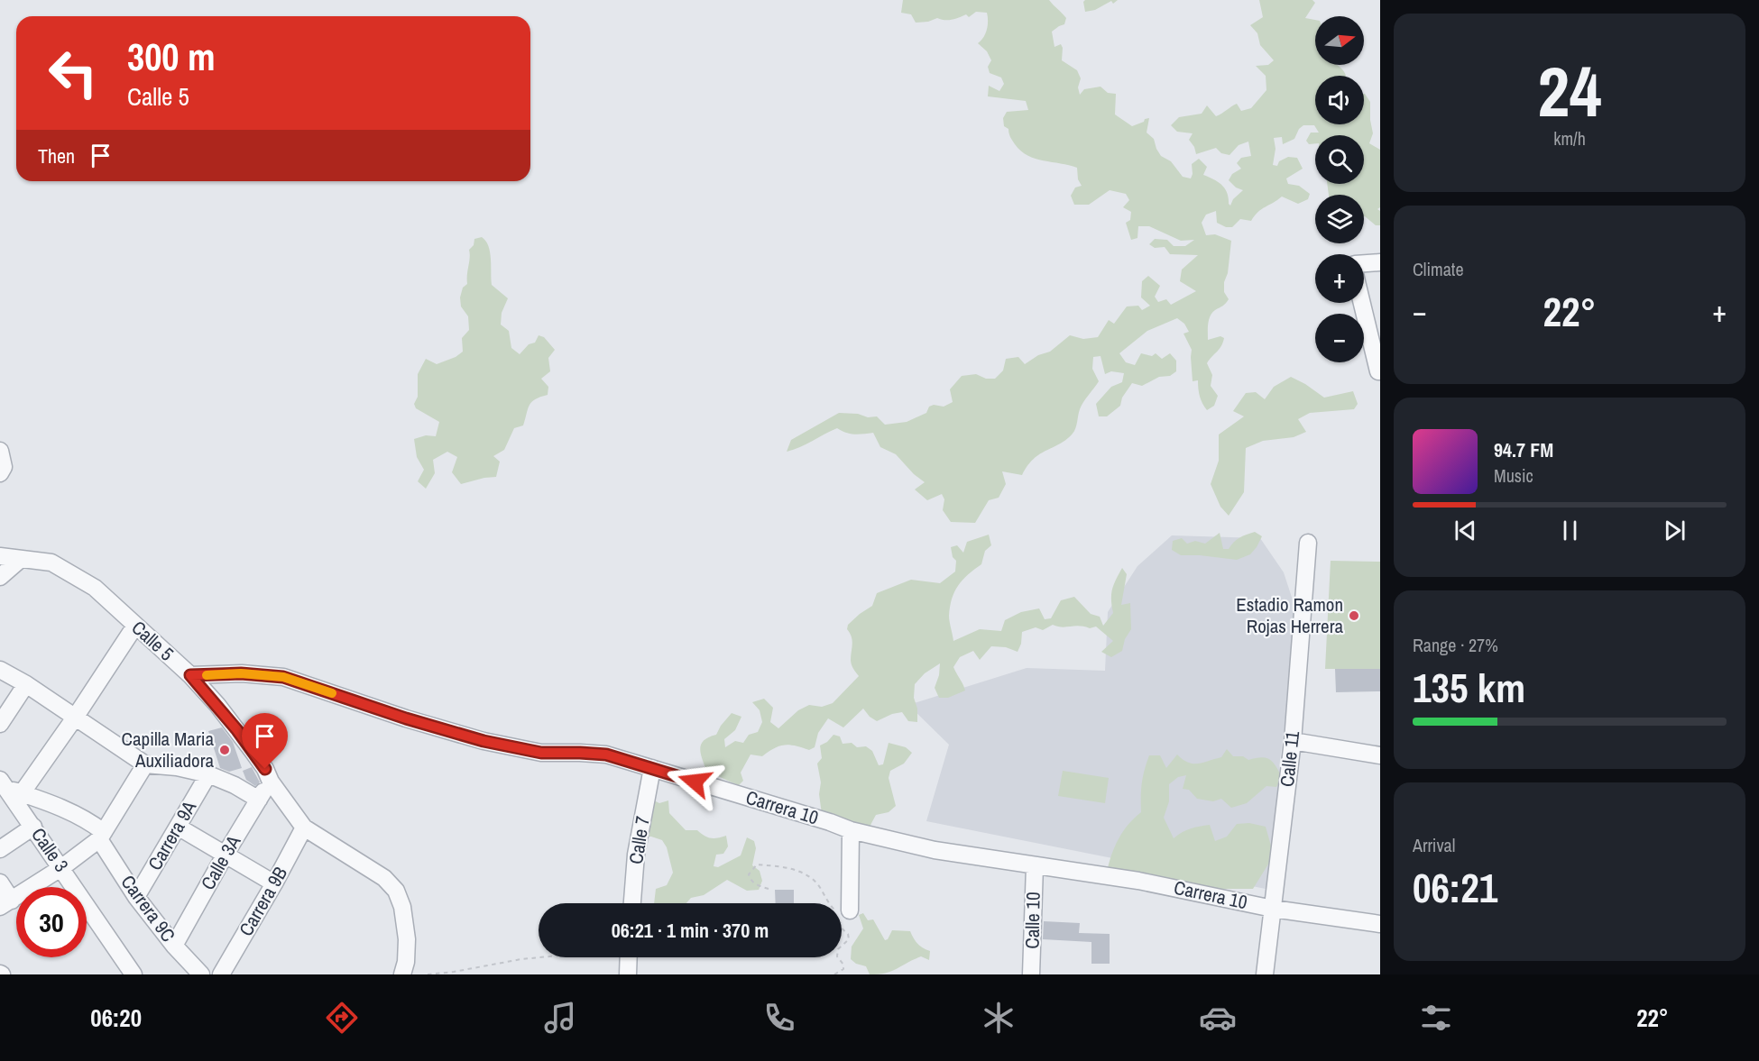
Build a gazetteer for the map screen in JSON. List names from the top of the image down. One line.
{"streets":{"street":["Calle 5","Calle 11","Carrera 10","Carrera 9A","Calle 7","Calle 3","Calle 3A","Carrera 9B","Carrera 9C","Calle 10"]},"crossings":[["Calle 5","Carrera 10"],["Calle 5","Calle 3A"],["Calle 5","Carrera 9B"],["Calle 11","Carrera 10"],["Carrera 10","Calle 7"],["Carrera 10","Calle 10"],["Carrera 9A","Carrera 9C"],["Calle 3","Carrera 9C"],["Calle 3A","Carrera 9C"]],"places":["Estadio Ramon Rojas Herrera","Capilla Maria Auxiliadora"],"north":"right","page":{"tile":[["24","km/h"],"Climate",["Range · 27%","135 km"],["Arrival","06:21"]],"map_buttons":["+","−"],"turn":["300 m","Calle 5"],"then":"Then","heat":["−","22°","+"],"song":["94.7 FM","Music"],"limit":"30","trip":"06:21 · 1 min · 370 m","tabs":["06:20","22°"]}}
